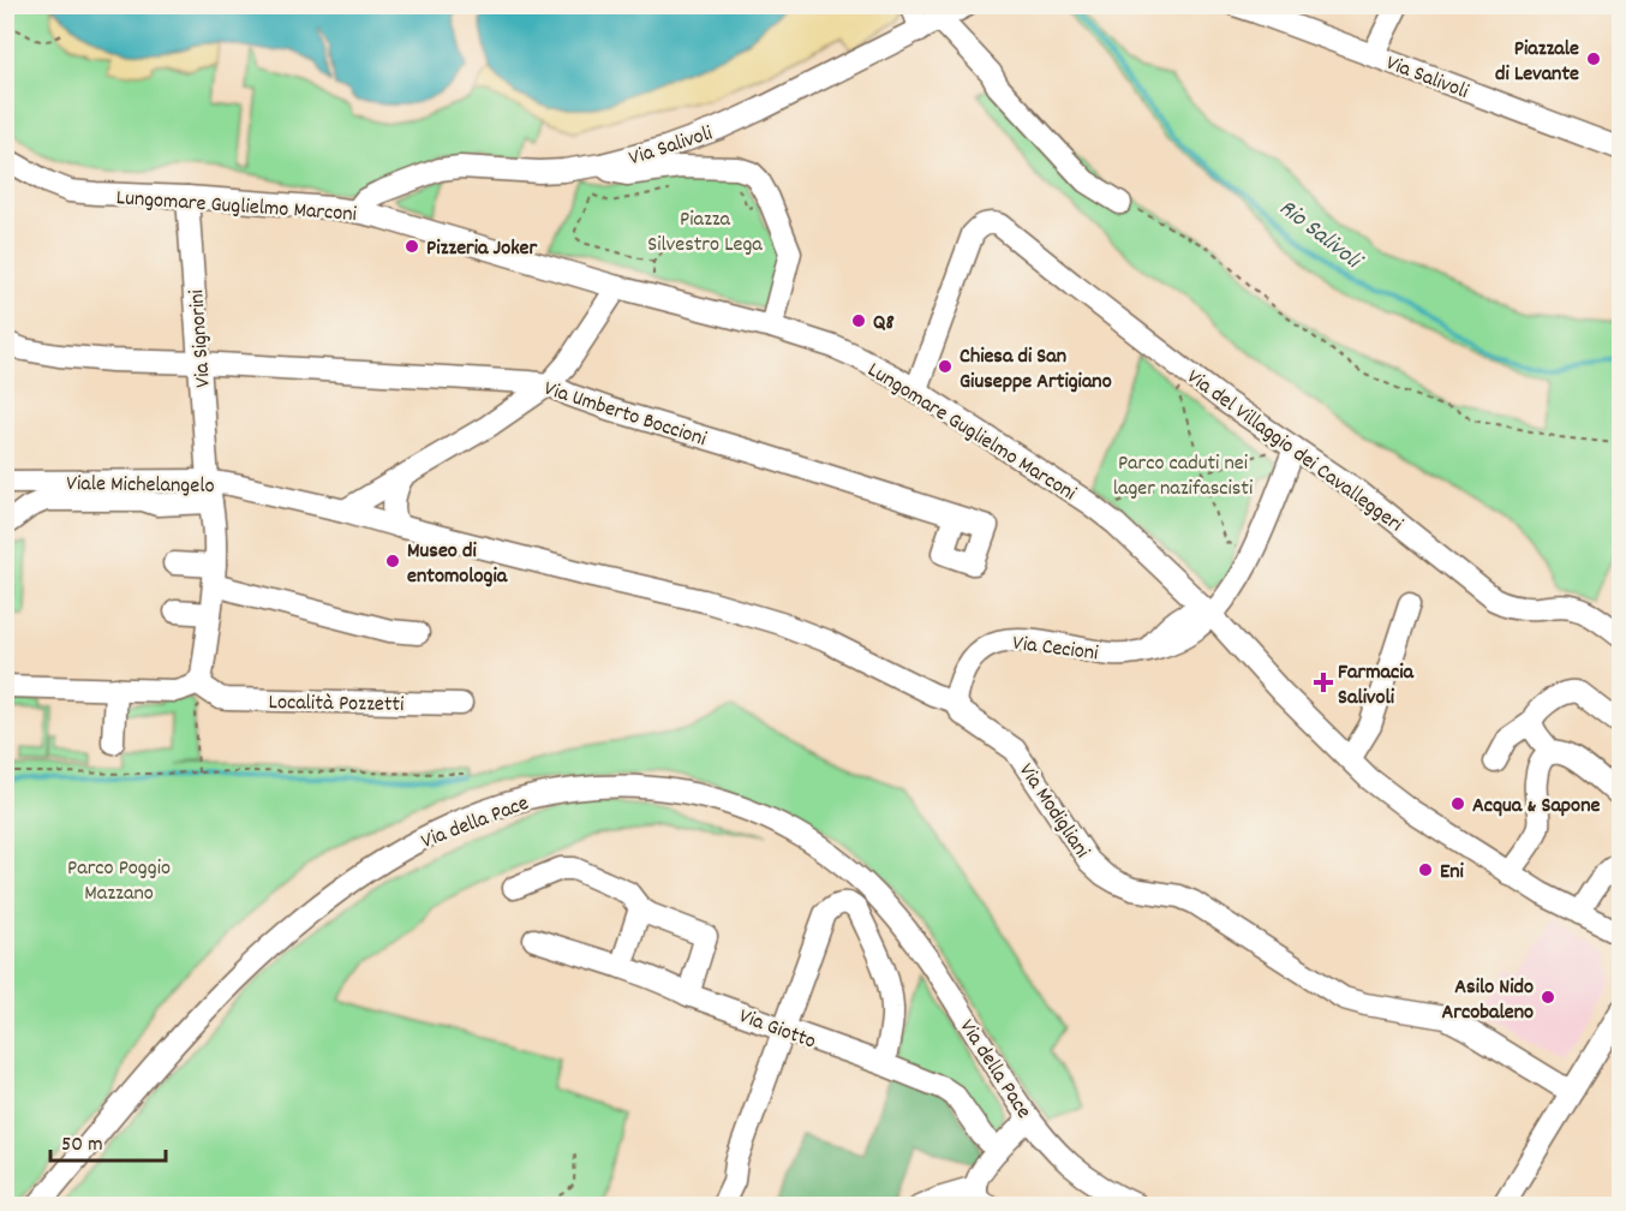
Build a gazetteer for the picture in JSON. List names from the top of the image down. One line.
{"streets":{"street":["Via Salivoli","Lungomare Guglielmo Marconi","Via Signorini","Via Umberto Boccioni","Via del Villaggio dei Cavalleggeri","Viale Michelangelo","Via Cecioni","Località Pozzetti","Via Modigliani","Via della Pace","Via Giotto"]},"crossings":[["Via Salivoli","Lungomare Guglielmo Marconi"],["Lungomare Guglielmo Marconi","Via Signorini"],["Lungomare Guglielmo Marconi","Via del Villaggio dei Cavalleggeri"],["Lungomare Guglielmo Marconi","Via Cecioni"],["Via Signorini","Via Umberto Boccioni"],["Via Signorini","Viale Michelangelo"],["Via del Villaggio dei Cavalleggeri","Via Cecioni"],["Viale Michelangelo","Via Modigliani"],["Via Cecioni","Via Modigliani"]],"water":["Rio Salivoli"],"parks":["Piazza Silvestro Lega","Parco caduti nei lager nazifascisti","Parco Poggio Mazzano"],"places":{"other":["Piazzale di Levante","Pizzeria Joker","Q8","Chiesa di San Giuseppe Artigiano","Museo di entomologia","Acqua & Sapone","Eni","Asilo Nido Arcobaleno"],"health":["Farmacia Salivoli"]},"scale_bar":"50 m"}
